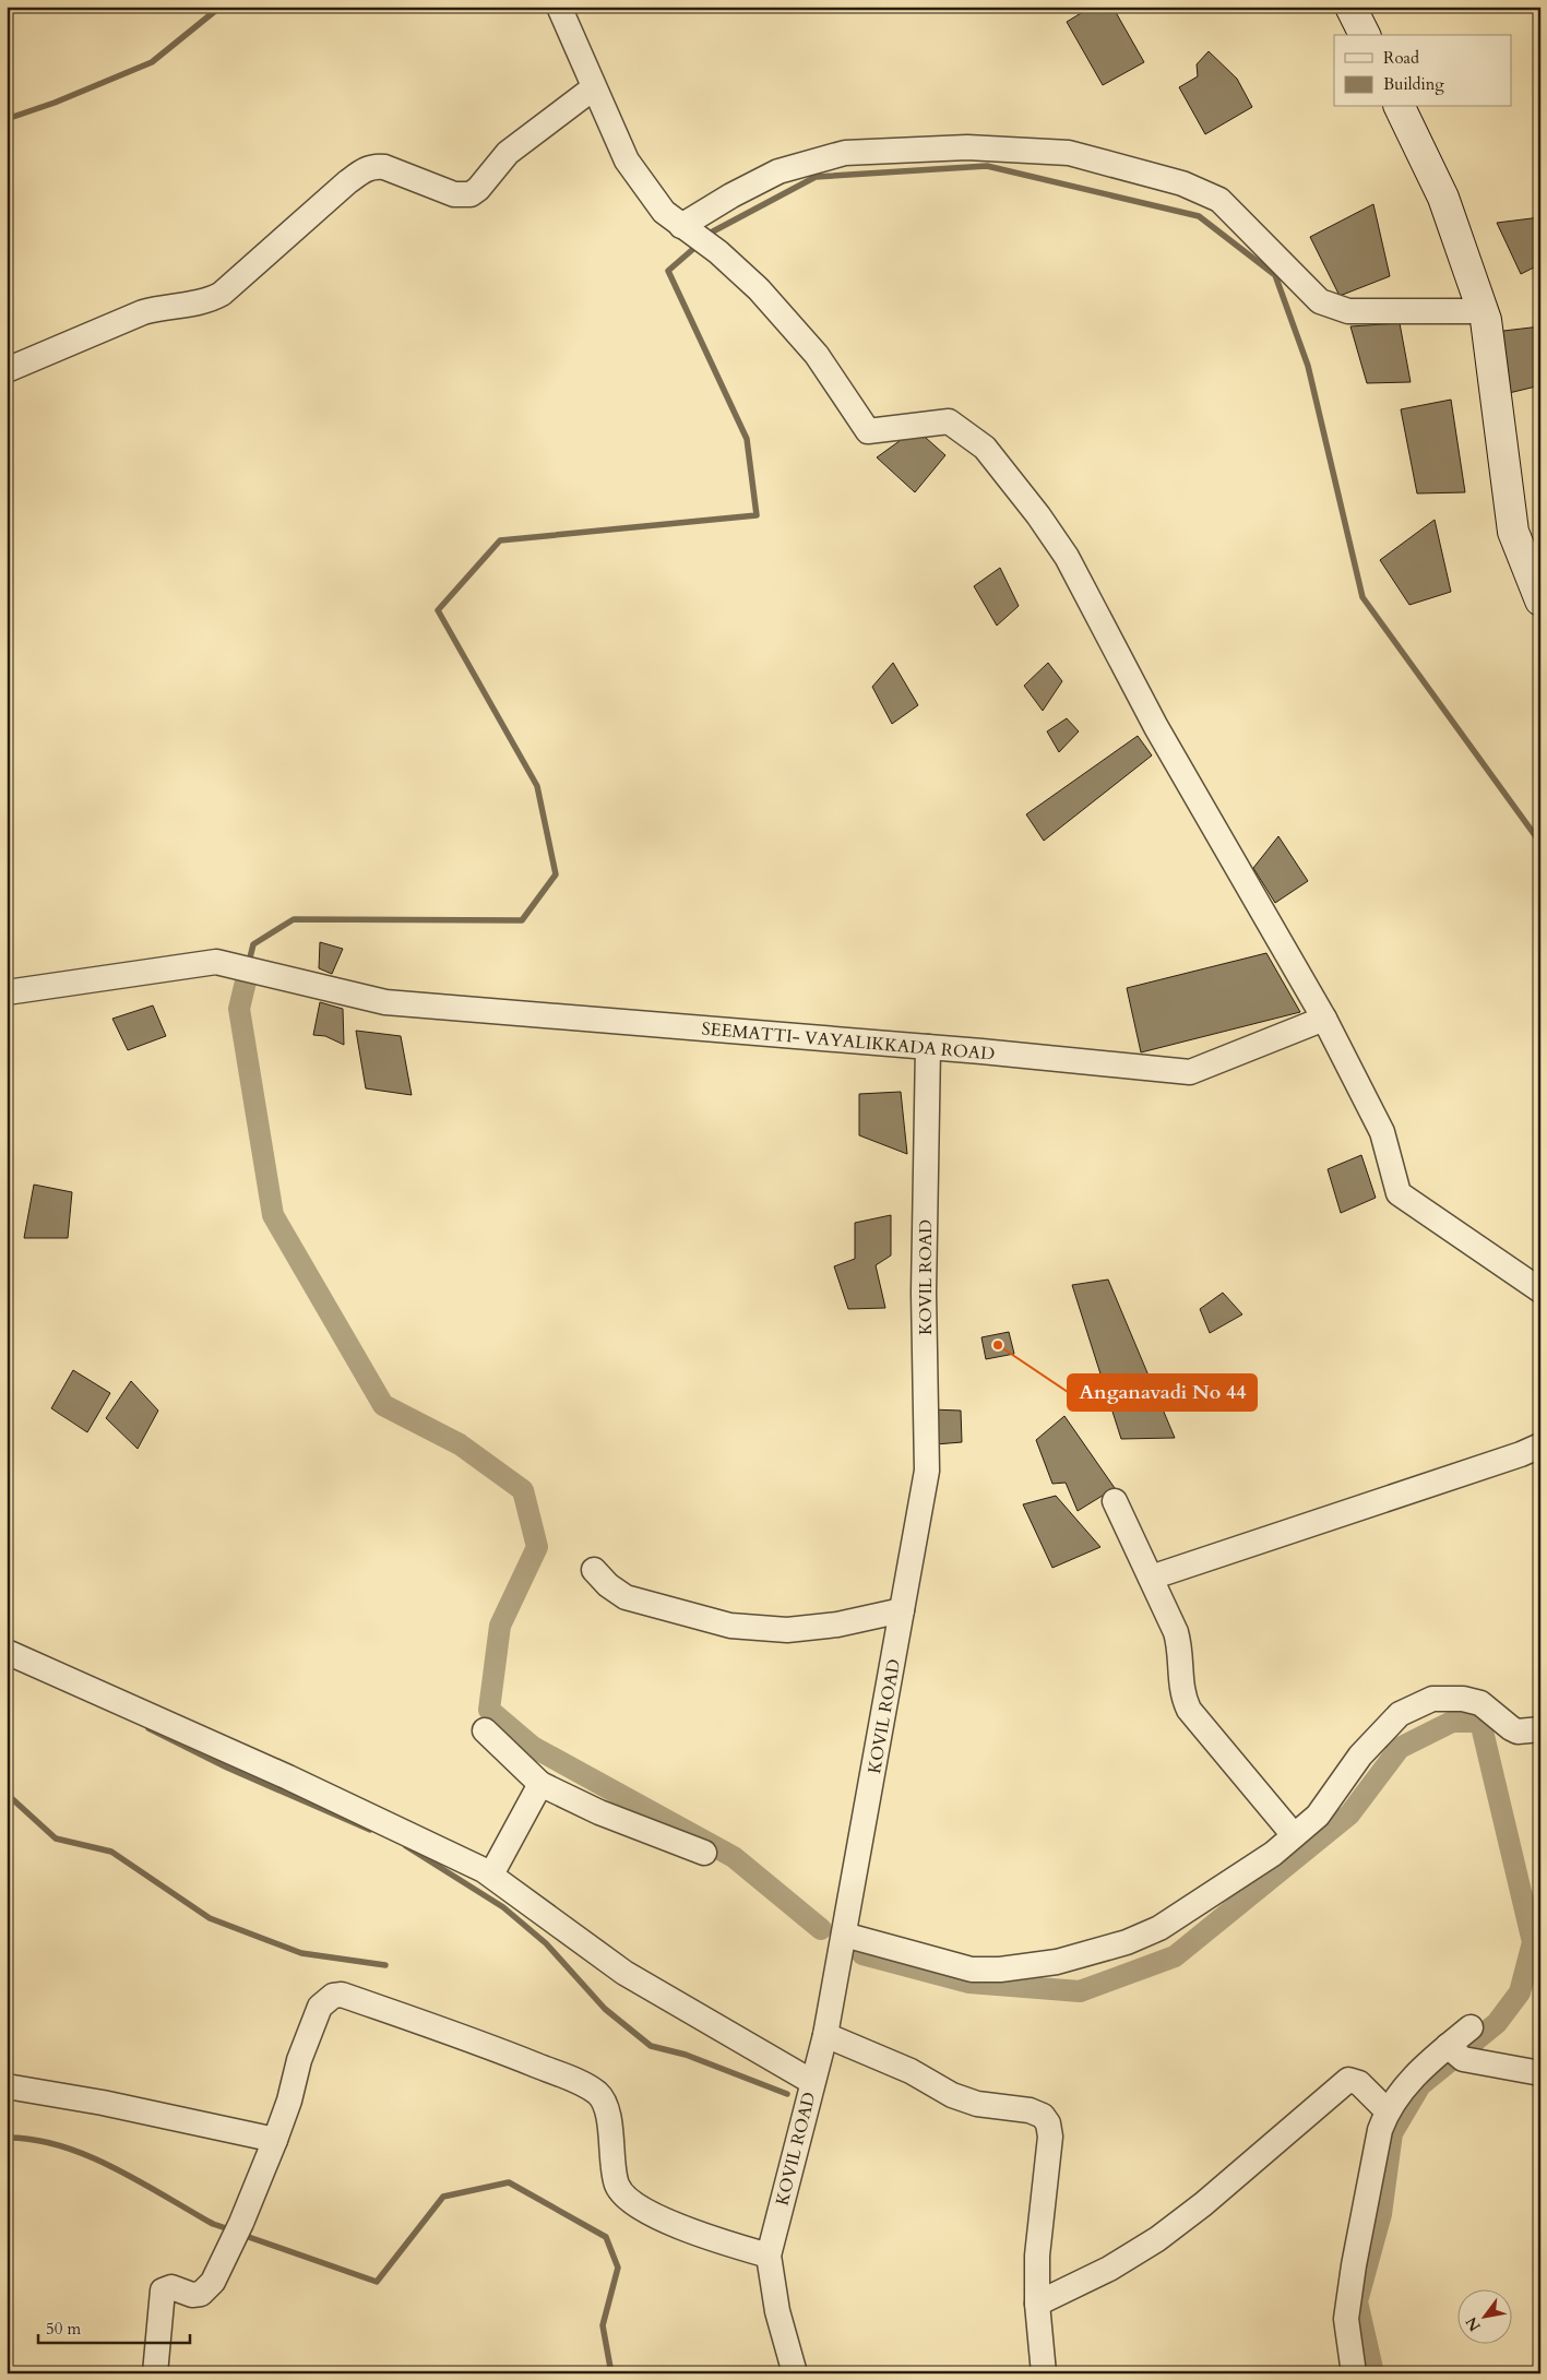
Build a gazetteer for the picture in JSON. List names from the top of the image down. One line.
{"streets":{"street":["SEEMATTI- VAYALIKKADA ROAD","KOVIL ROAD"]},"crossings":[["SEEMATTI- VAYALIKKADA ROAD","KOVIL ROAD"]],"places":["Anganavadi No 44"],"legend":["Road","Building"],"scale_bar":"50 m","north":"bottom left"}
